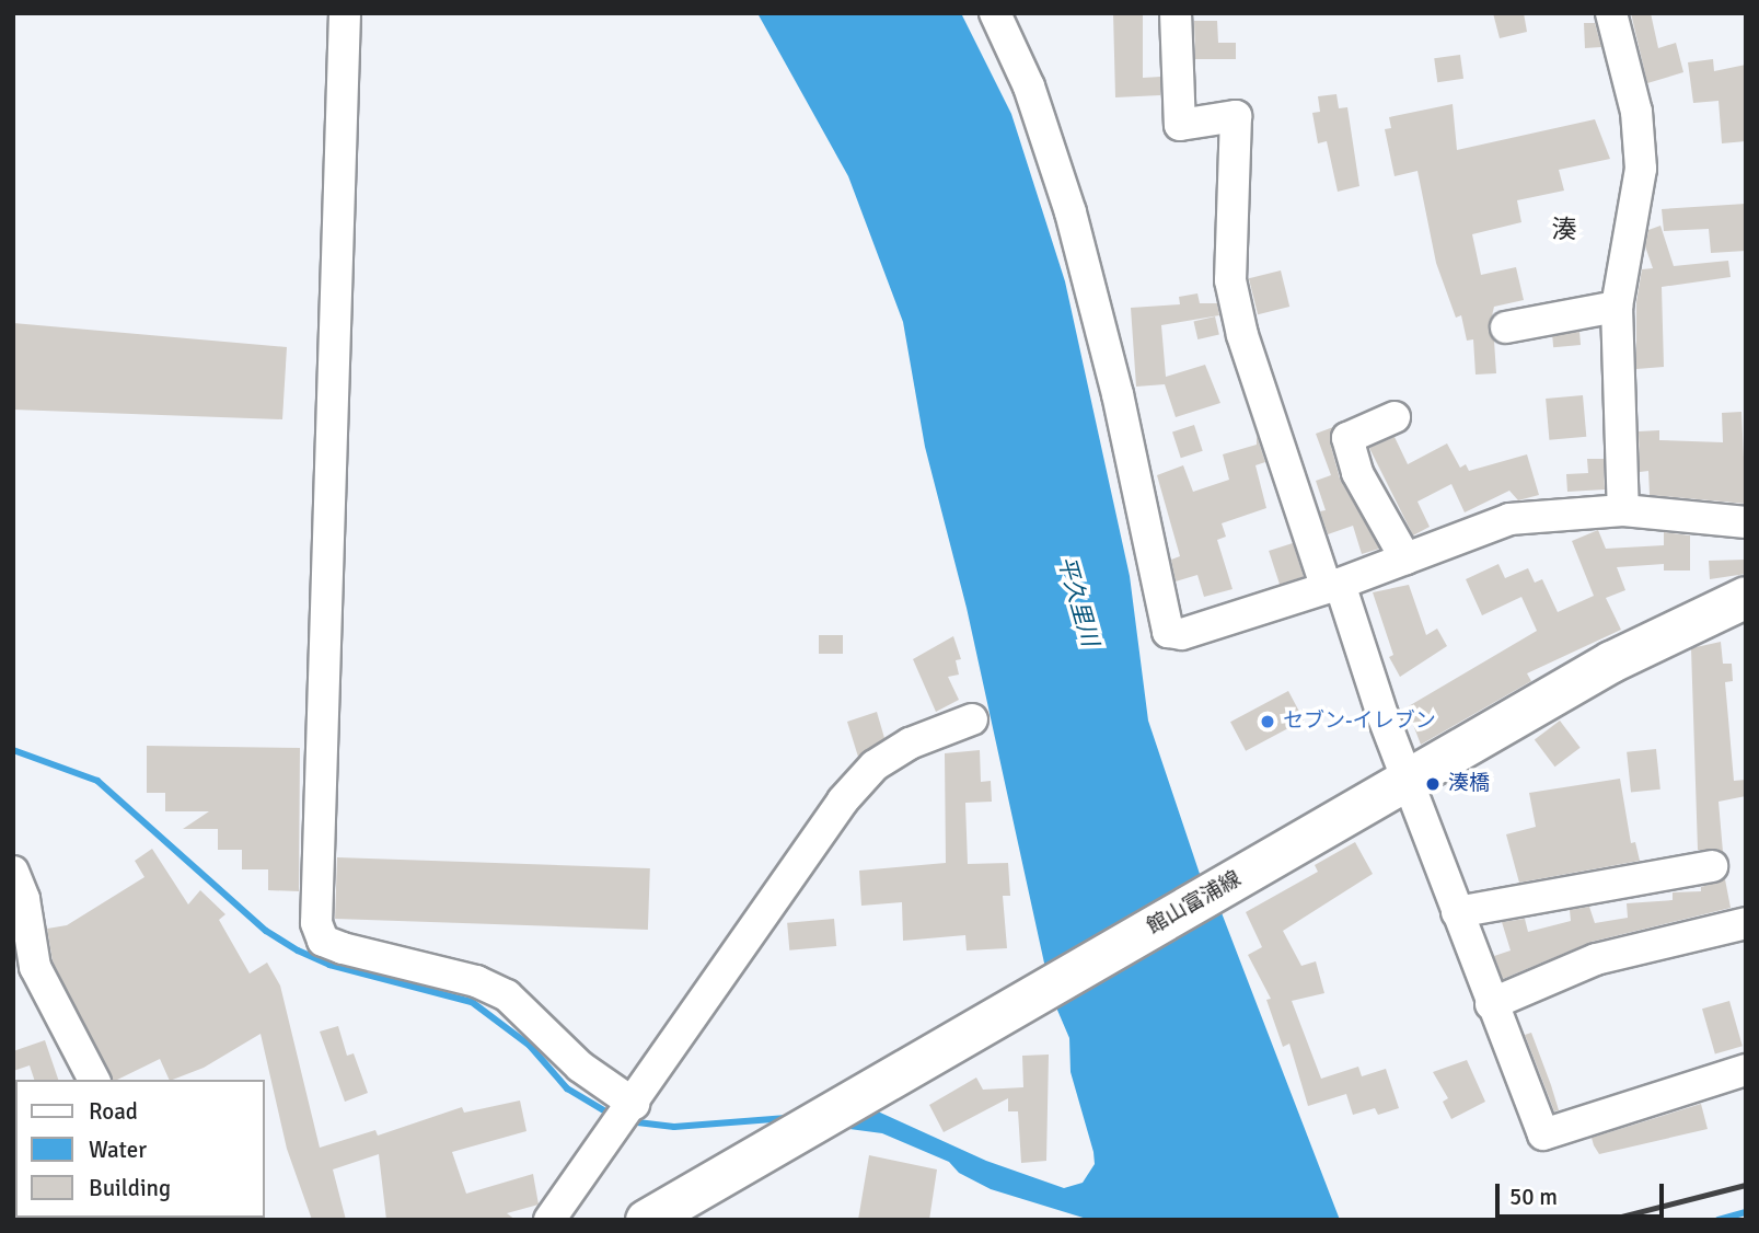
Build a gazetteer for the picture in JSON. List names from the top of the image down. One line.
{"streets":{"main road":["館山富浦線"]},"districts":["湊"],"water":["平久里川"],"places":["セブン-イレブン","湊橋"],"legend":["Road","Water","Building"],"scale_bar":"50 m"}
